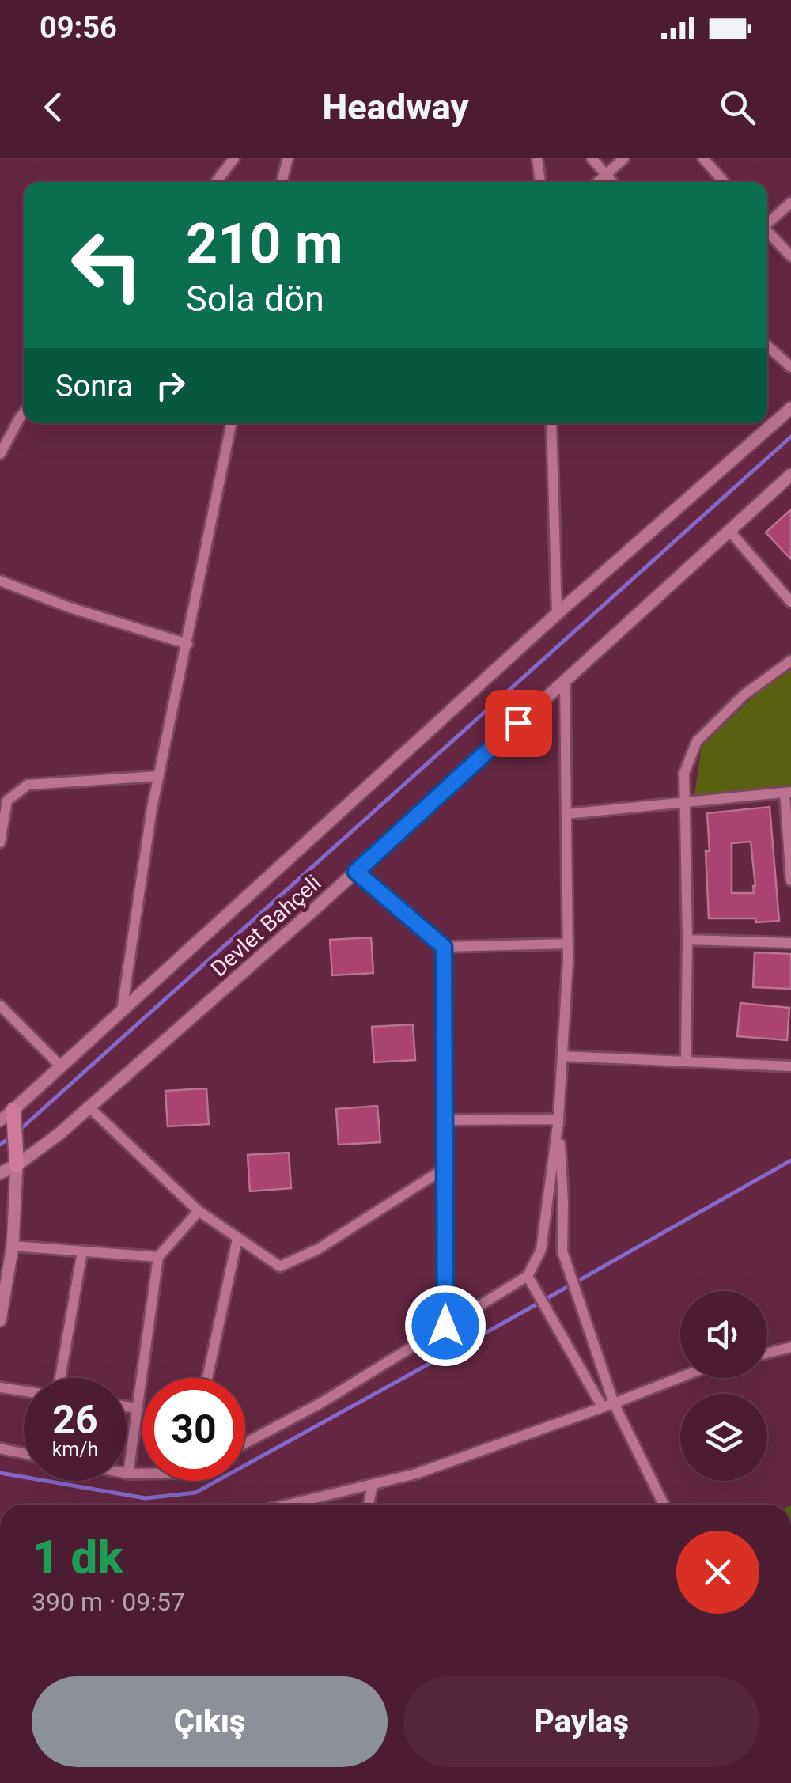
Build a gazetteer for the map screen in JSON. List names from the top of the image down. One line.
{"streets":{"street":["Devlet Bahçeli"]},"page":{"status":"09:56","header":"Headway","turn":["210 m","Sola dön"],"then":"Sonra","speed":"26 km/h","limit":"30","heading":["1 dk","390 m · 09:57"],"buttons":["Çıkış","Paylaş"]}}
